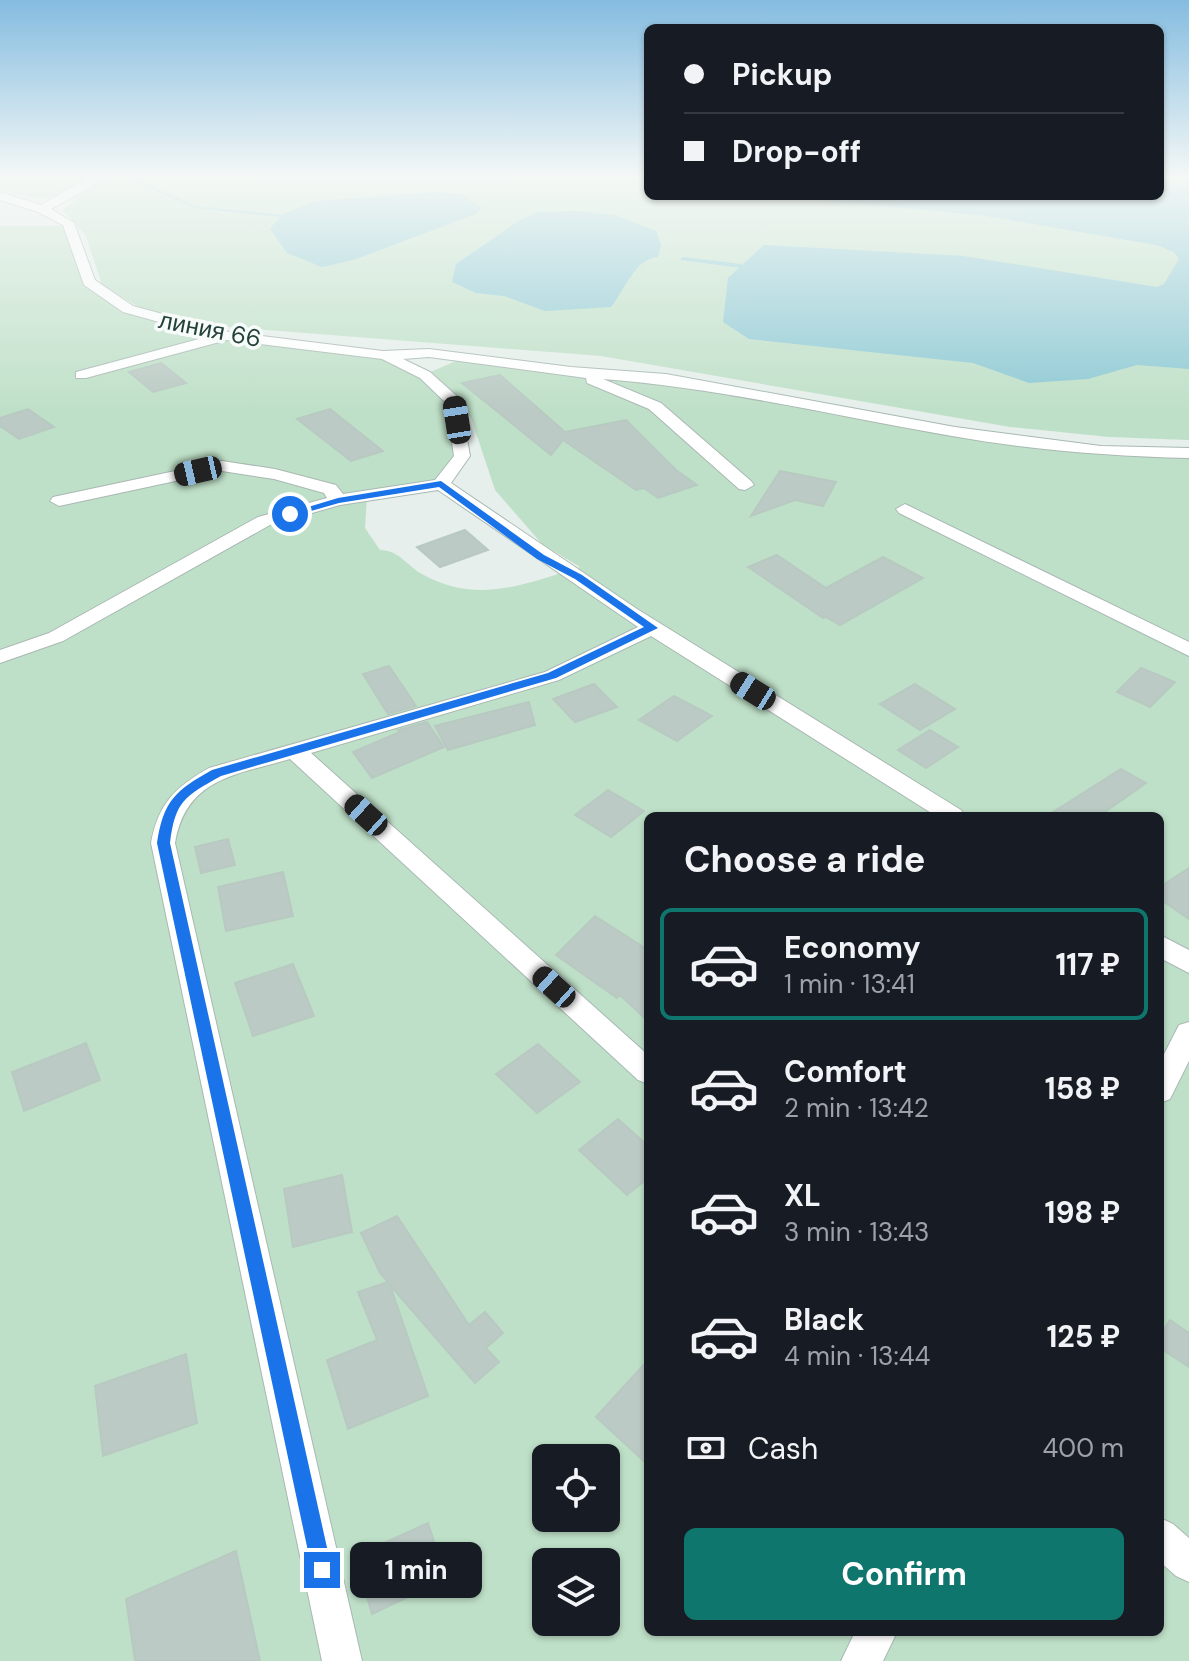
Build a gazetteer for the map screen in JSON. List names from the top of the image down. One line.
{"streets":{"street":["линия 66"]},"page":{"banner":["Pickup","Drop-off"],"heading":"Choose a ride","list":[{"name":"Economy","note":"1 min · 13:41","value":"117 ₽"},{"name":"Comfort","note":"2 min · 13:42","value":"158 ₽"},{"name":"XL","note":"3 min · 13:43","value":"198 ₽"},{"name":"Black","note":"4 min · 13:44","value":"125 ₽"}],"pay":["Cash","400 m"],"buttons":"Confirm","bubble":"1 min"}}
